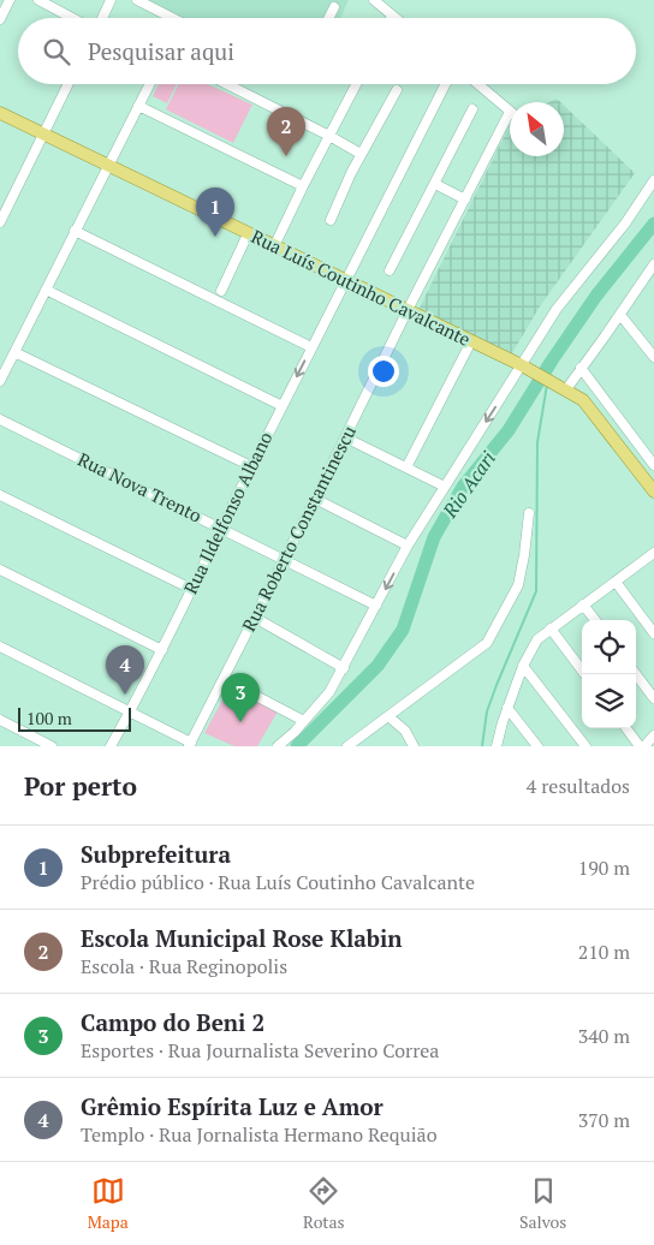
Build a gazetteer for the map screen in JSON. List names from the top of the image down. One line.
{"streets":{"main road":["Rua Luís Coutinho Cavalcante"],"street":["Rua Nova Trento","Rua Ildelfonso Albano","Rua Roberto Constantinescu"]},"crossings":[["Rua Luís Coutinho Cavalcante","Rua Ildelfonso Albano"],["Rua Luís Coutinho Cavalcante","Rua Roberto Constantinescu"],["Rua Nova Trento","Rua Ildelfonso Albano"],["Rua Nova Trento","Rua Roberto Constantinescu"]],"water":["Rio Acari"],"scale_bar":"100 m","north":"top left","page":{"search":"Pesquisar aqui","pins":["2","1","4","3"],"scale":"100 m","heading":["Por perto","4 resultados"],"list":[{"mark":"1","name":"Subprefeitura","note":"Prédio público · Rua Luís Coutinho Cavalcante","value":"190 m"},{"mark":"2","name":"Escola Municipal Rose Klabin","note":"Escola · Rua Reginopolis","value":"210 m"},{"mark":"3","name":"Campo do Beni 2","note":"Esportes · Rua Journalista Severino Correa","value":"340 m"},{"mark":"4","name":"Grêmio Espírita Luz e Amor","note":"Templo · Rua Jornalista Hermano Requião","value":"370 m"}],"nav":["Mapa","Rotas","Salvos"]}}
